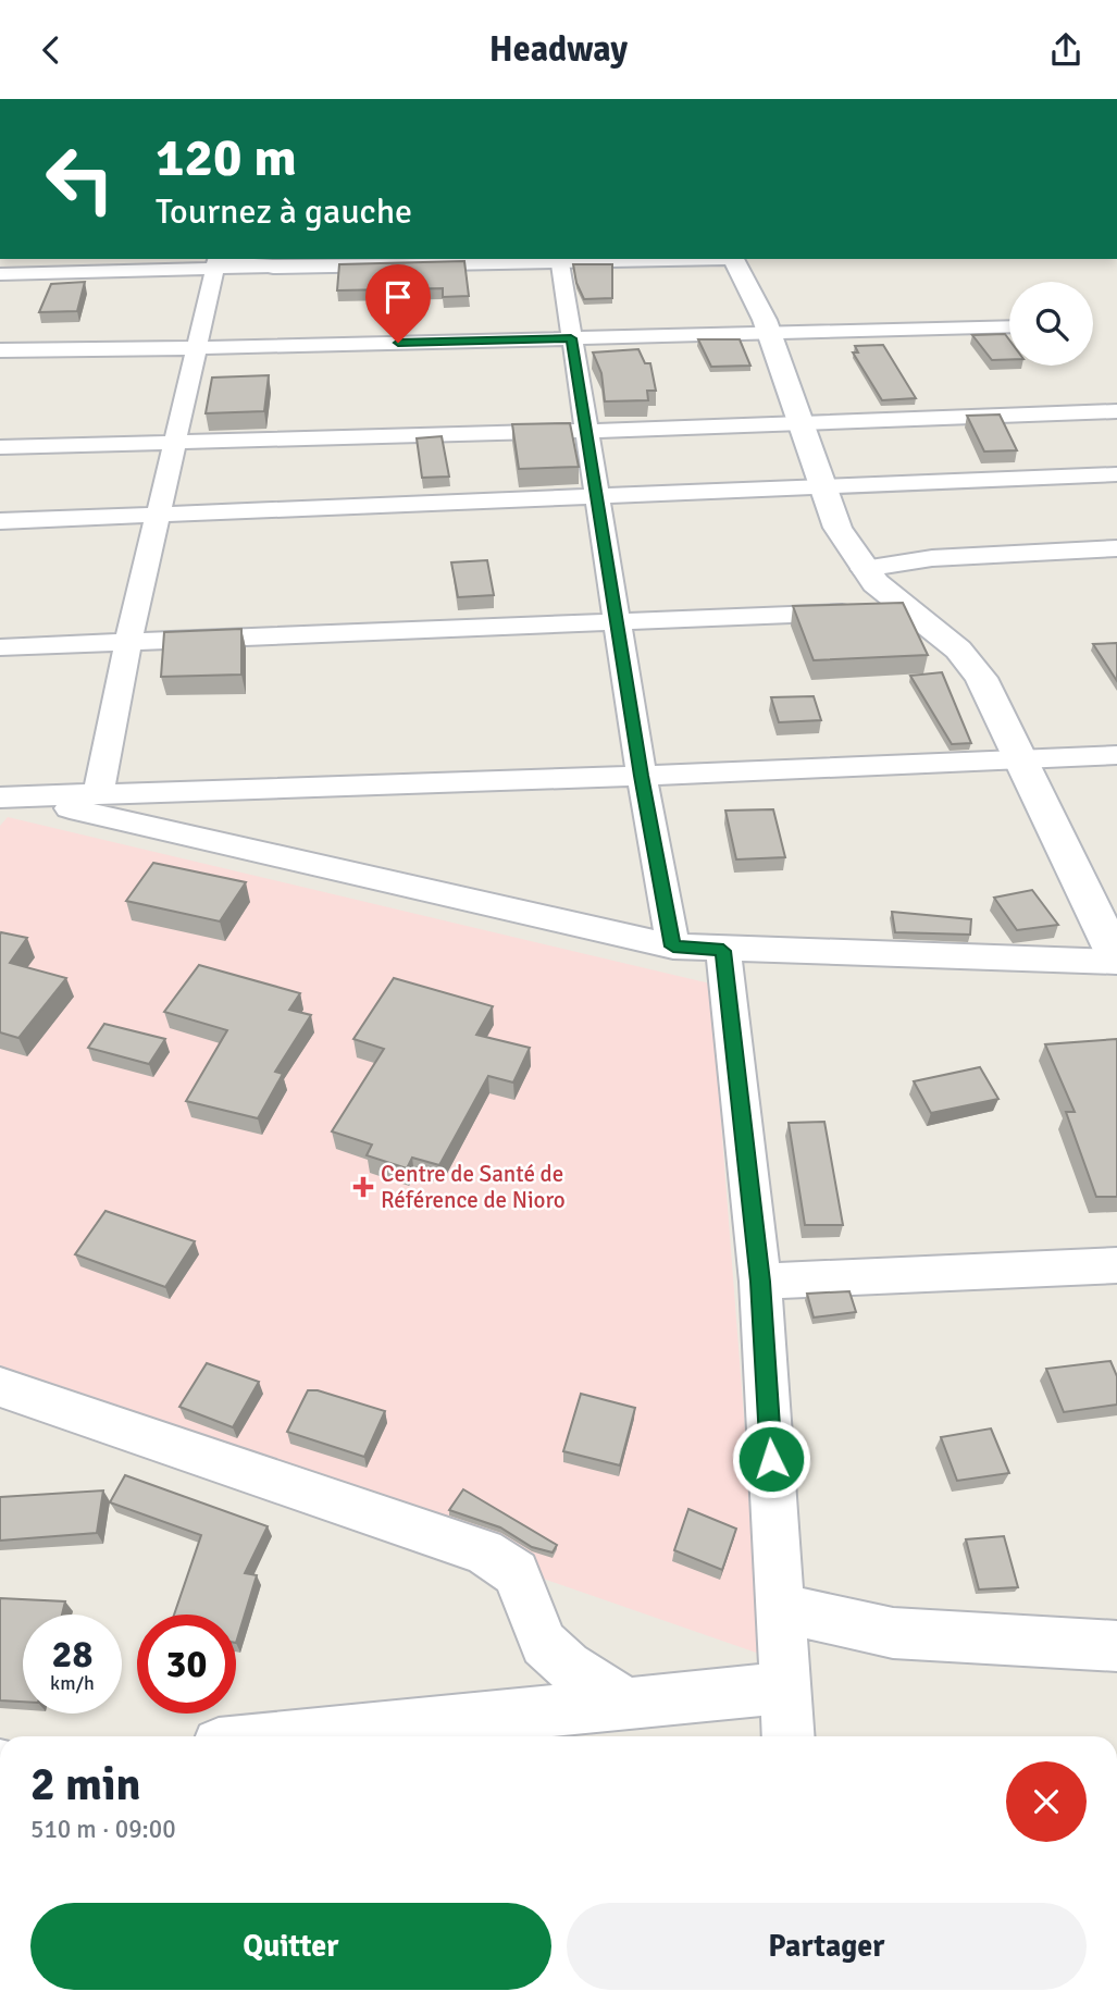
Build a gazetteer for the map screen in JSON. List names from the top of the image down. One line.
{"places":{"health":["Centre de Santé de Référence de Nioro"]},"page":{"header":"Headway","turn":["120 m","Tournez à gauche"],"speed":"28 km/h","limit":"30","heading":["2 min","510 m · 09:00"],"buttons":["Quitter","Partager"]}}
